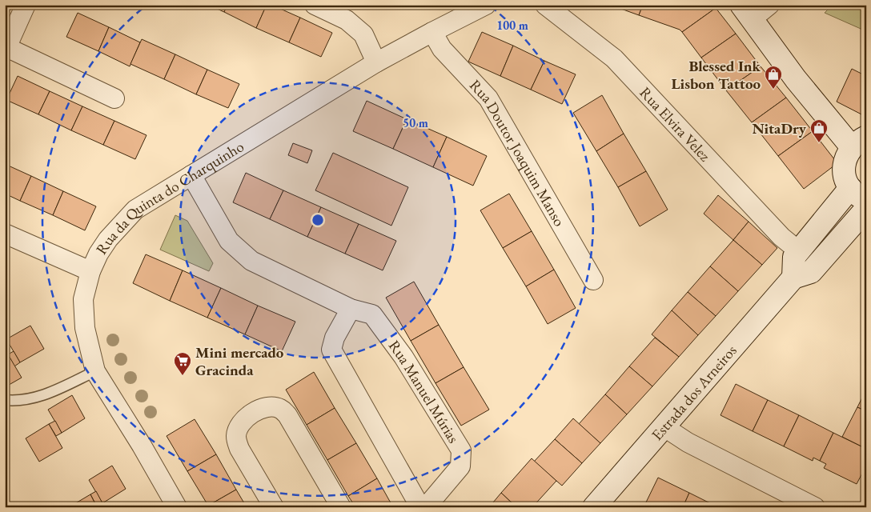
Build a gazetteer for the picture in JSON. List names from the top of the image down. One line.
{"streets":{"street":["Rua Elvira Velez","Rua Doutor Joaquim Manso","Rua da Quinta do Charquinho","Rua Manuel Múrias","Estrada dos Arneiros"]},"crossings":[["Rua Doutor Joaquim Manso","Rua da Quinta do Charquinho"],["Rua da Quinta do Charquinho","Rua Manuel Múrias"]],"places":{"shop":["Blessed Ink Lisbon Tattoo","NitaDry"],"supermarket":["Mini mercado Gracinda"]},"rings":["100 m","50 m"]}
